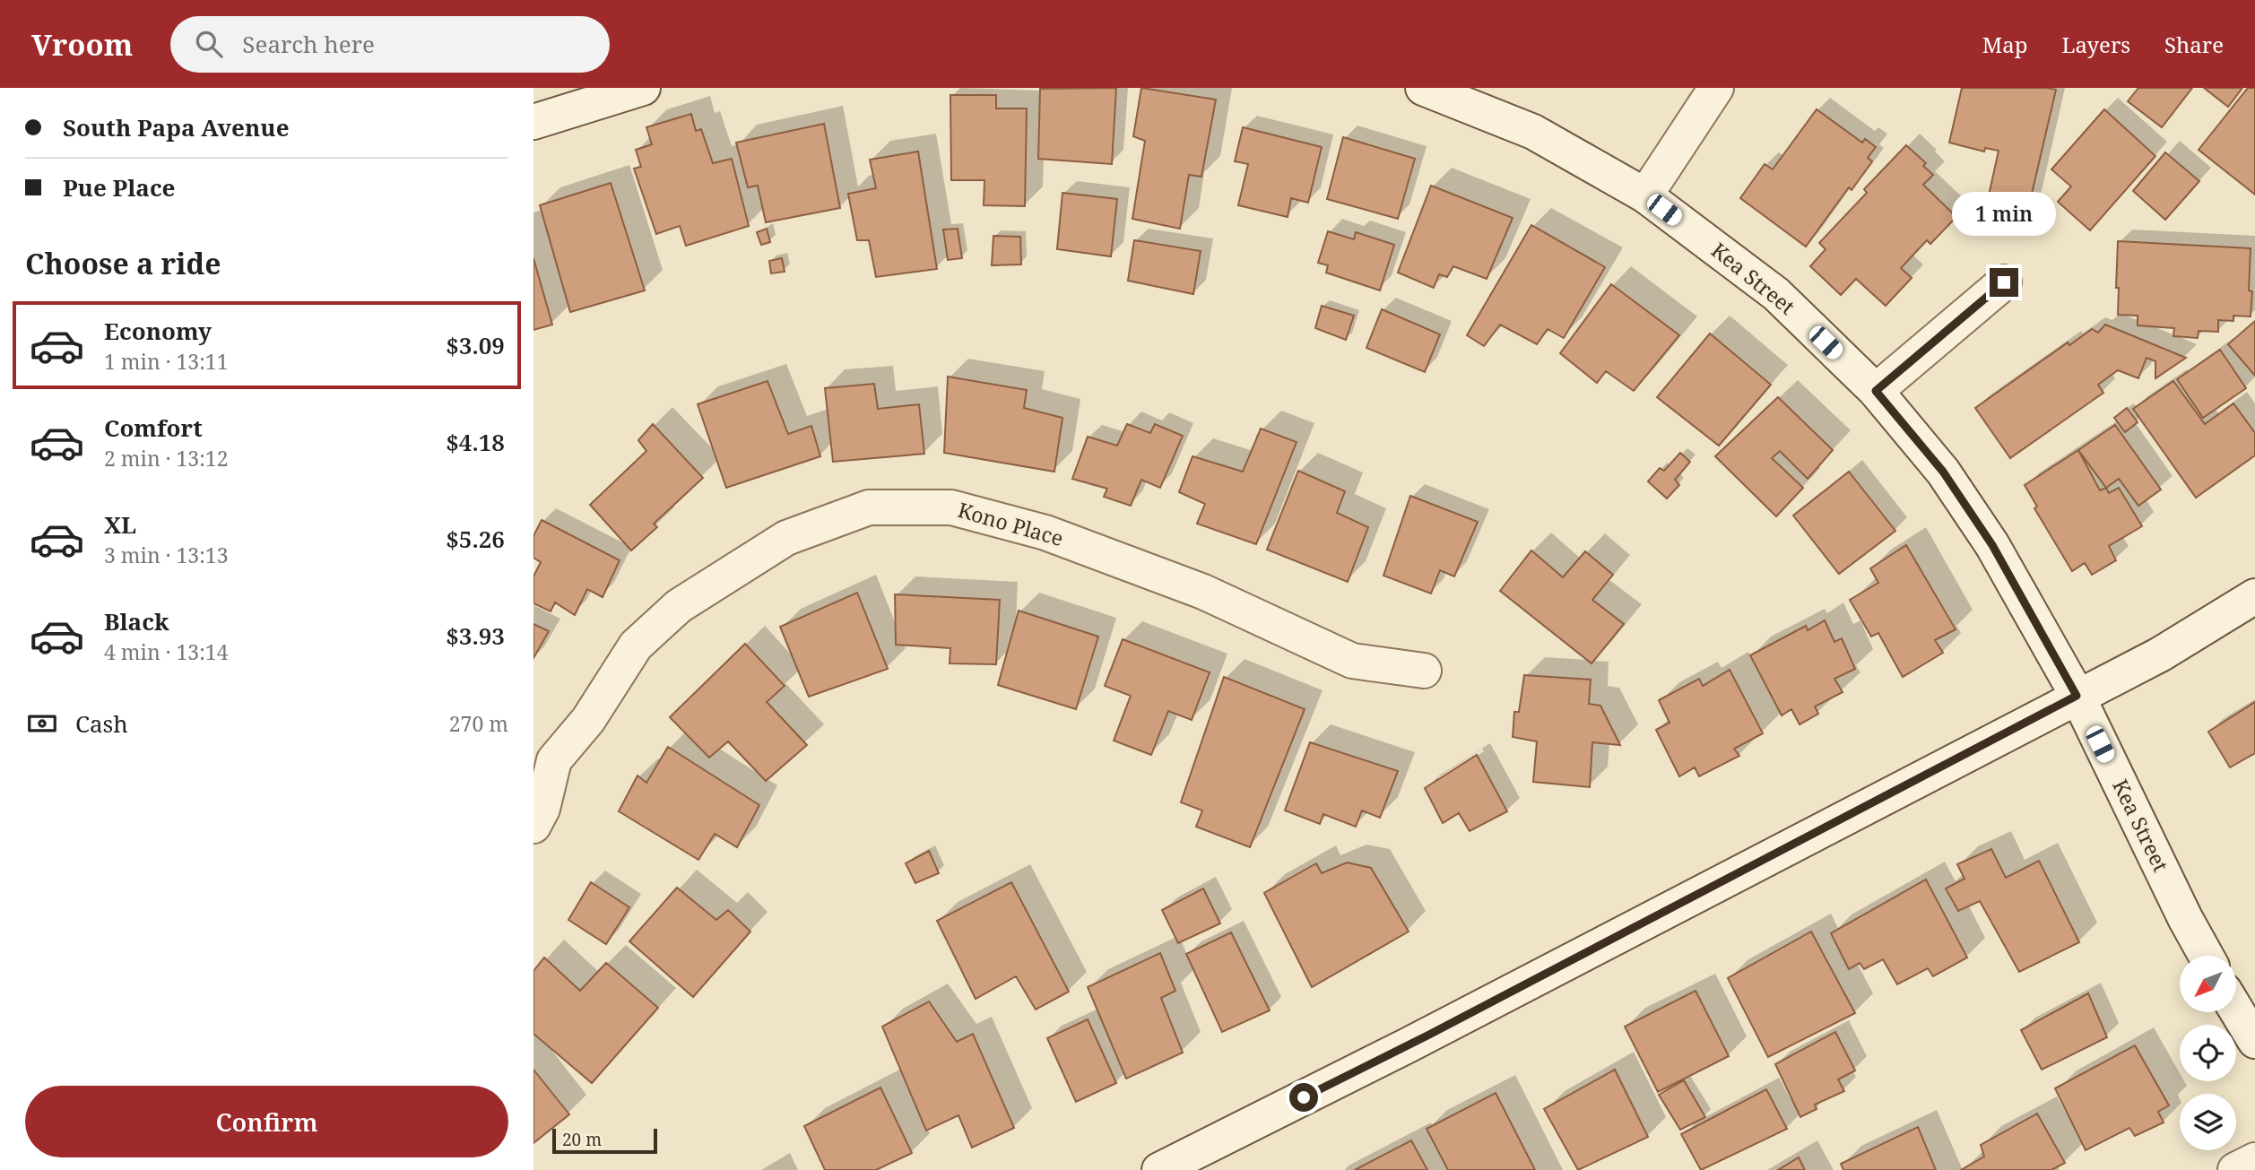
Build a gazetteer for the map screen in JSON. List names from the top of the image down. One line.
{"streets":{"street":["Kea Street","Kono Place"]},"scale_bar":"20 m","north":"bottom left","page":{"header":"Vroom","search":"Search here","nav":["Map","Layers","Share"],"banner":["South Papa Avenue","Pue Place"],"bubble":"1 min","heading":"Choose a ride","list":[{"name":"Economy","note":"1 min · 13:11","value":"$3.09"},{"name":"Comfort","note":"2 min · 13:12","value":"$4.18"},{"name":"XL","note":"3 min · 13:13","value":"$5.26"},{"name":"Black","note":"4 min · 13:14","value":"$3.93"}],"pay":["Cash","270 m"],"buttons":"Confirm","scale":"20 m"}}
